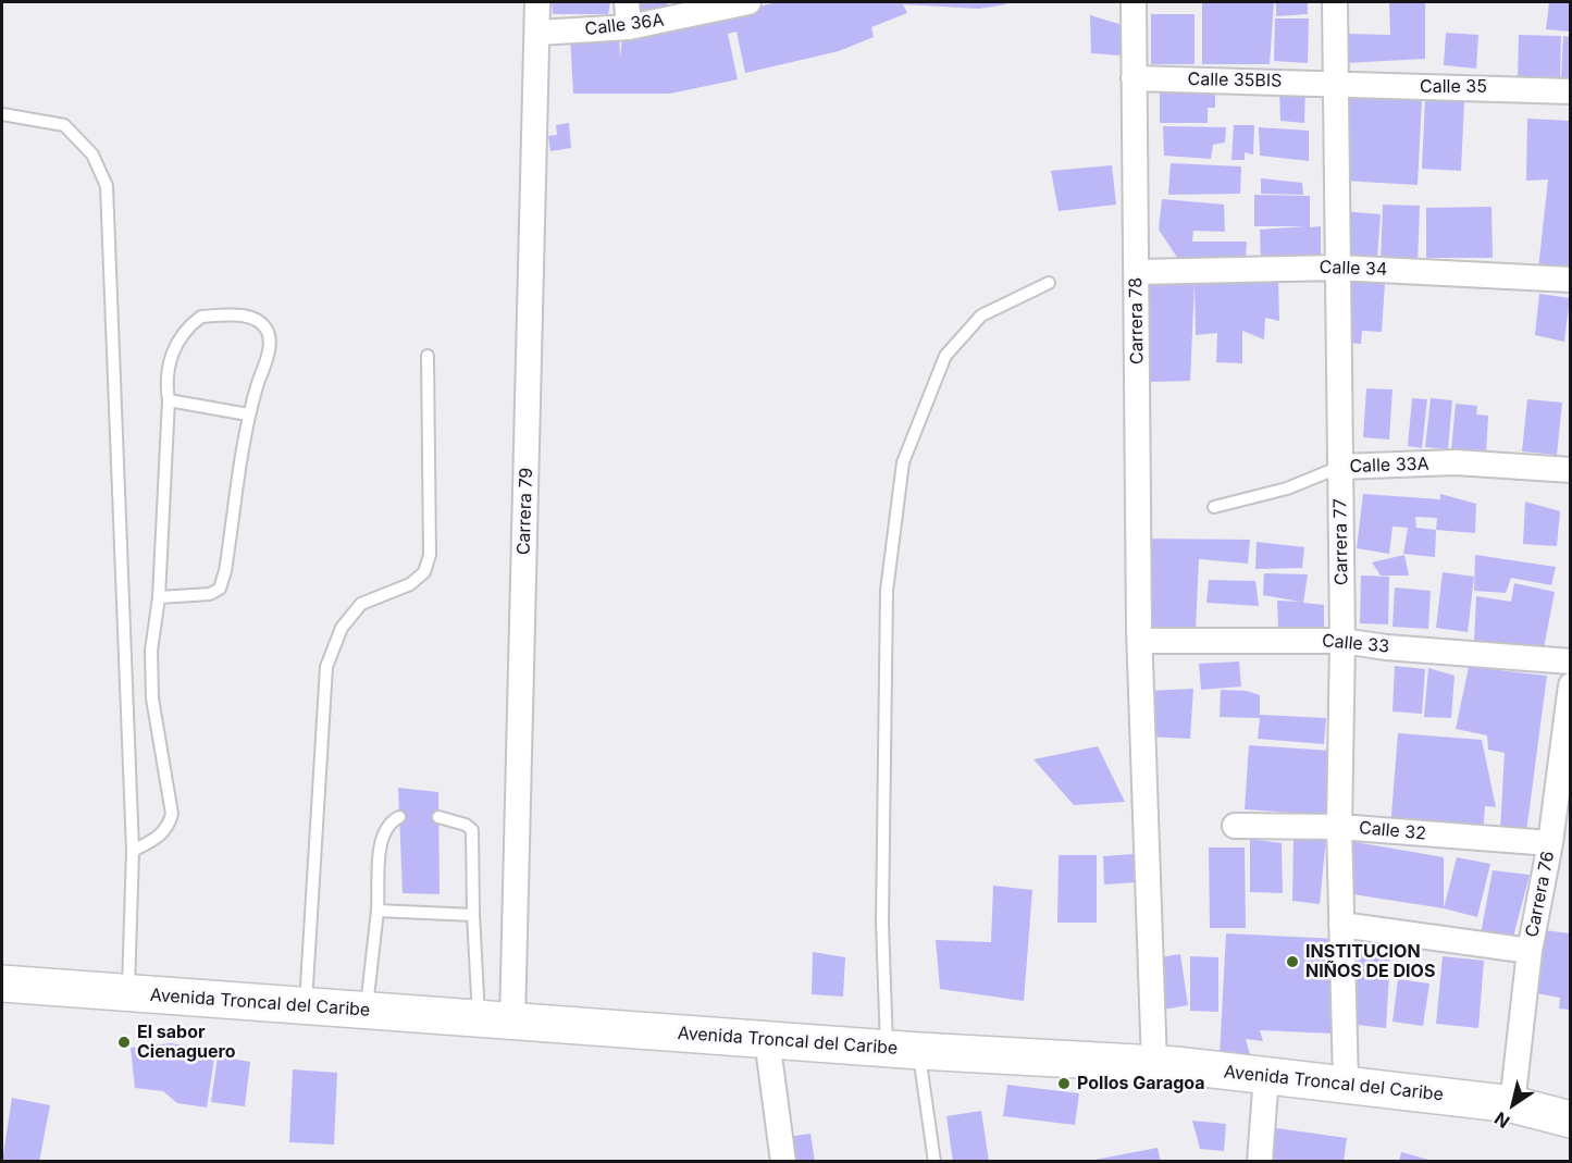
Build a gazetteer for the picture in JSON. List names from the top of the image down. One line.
{"streets":{"highway":["Avenida Troncal del Caribe"],"street":["Calle 36A","Calle 35BIS","Calle 35","Calle 34","Carrera 78","Calle 33A","Carrera 79","Carrera 77","Calle 33","Calle 32","Carrera 76"]},"crossings":[["Calle 36A","Carrera 79"],["Calle 35BIS","Calle 35"],["Calle 35BIS","Carrera 78"],["Calle 35BIS","Carrera 77"],["Calle 35","Carrera 77"],["Calle 34","Carrera 78"],["Calle 34","Carrera 77"],["Carrera 78","Calle 33"],["Carrera 78","Avenida Troncal del Caribe"],["Calle 33A","Carrera 77"],["Carrera 79","Avenida Troncal del Caribe"],["Carrera 77","Calle 33"],["Carrera 77","Calle 32"],["Carrera 77","Avenida Troncal del Caribe"],["Calle 32","Carrera 76"],["Carrera 76","Avenida Troncal del Caribe"]],"places":["INSTITUCION NIÑOS DE DIOS","El sabor Cienaguero","Pollos Garagoa"],"north":"bottom left"}
